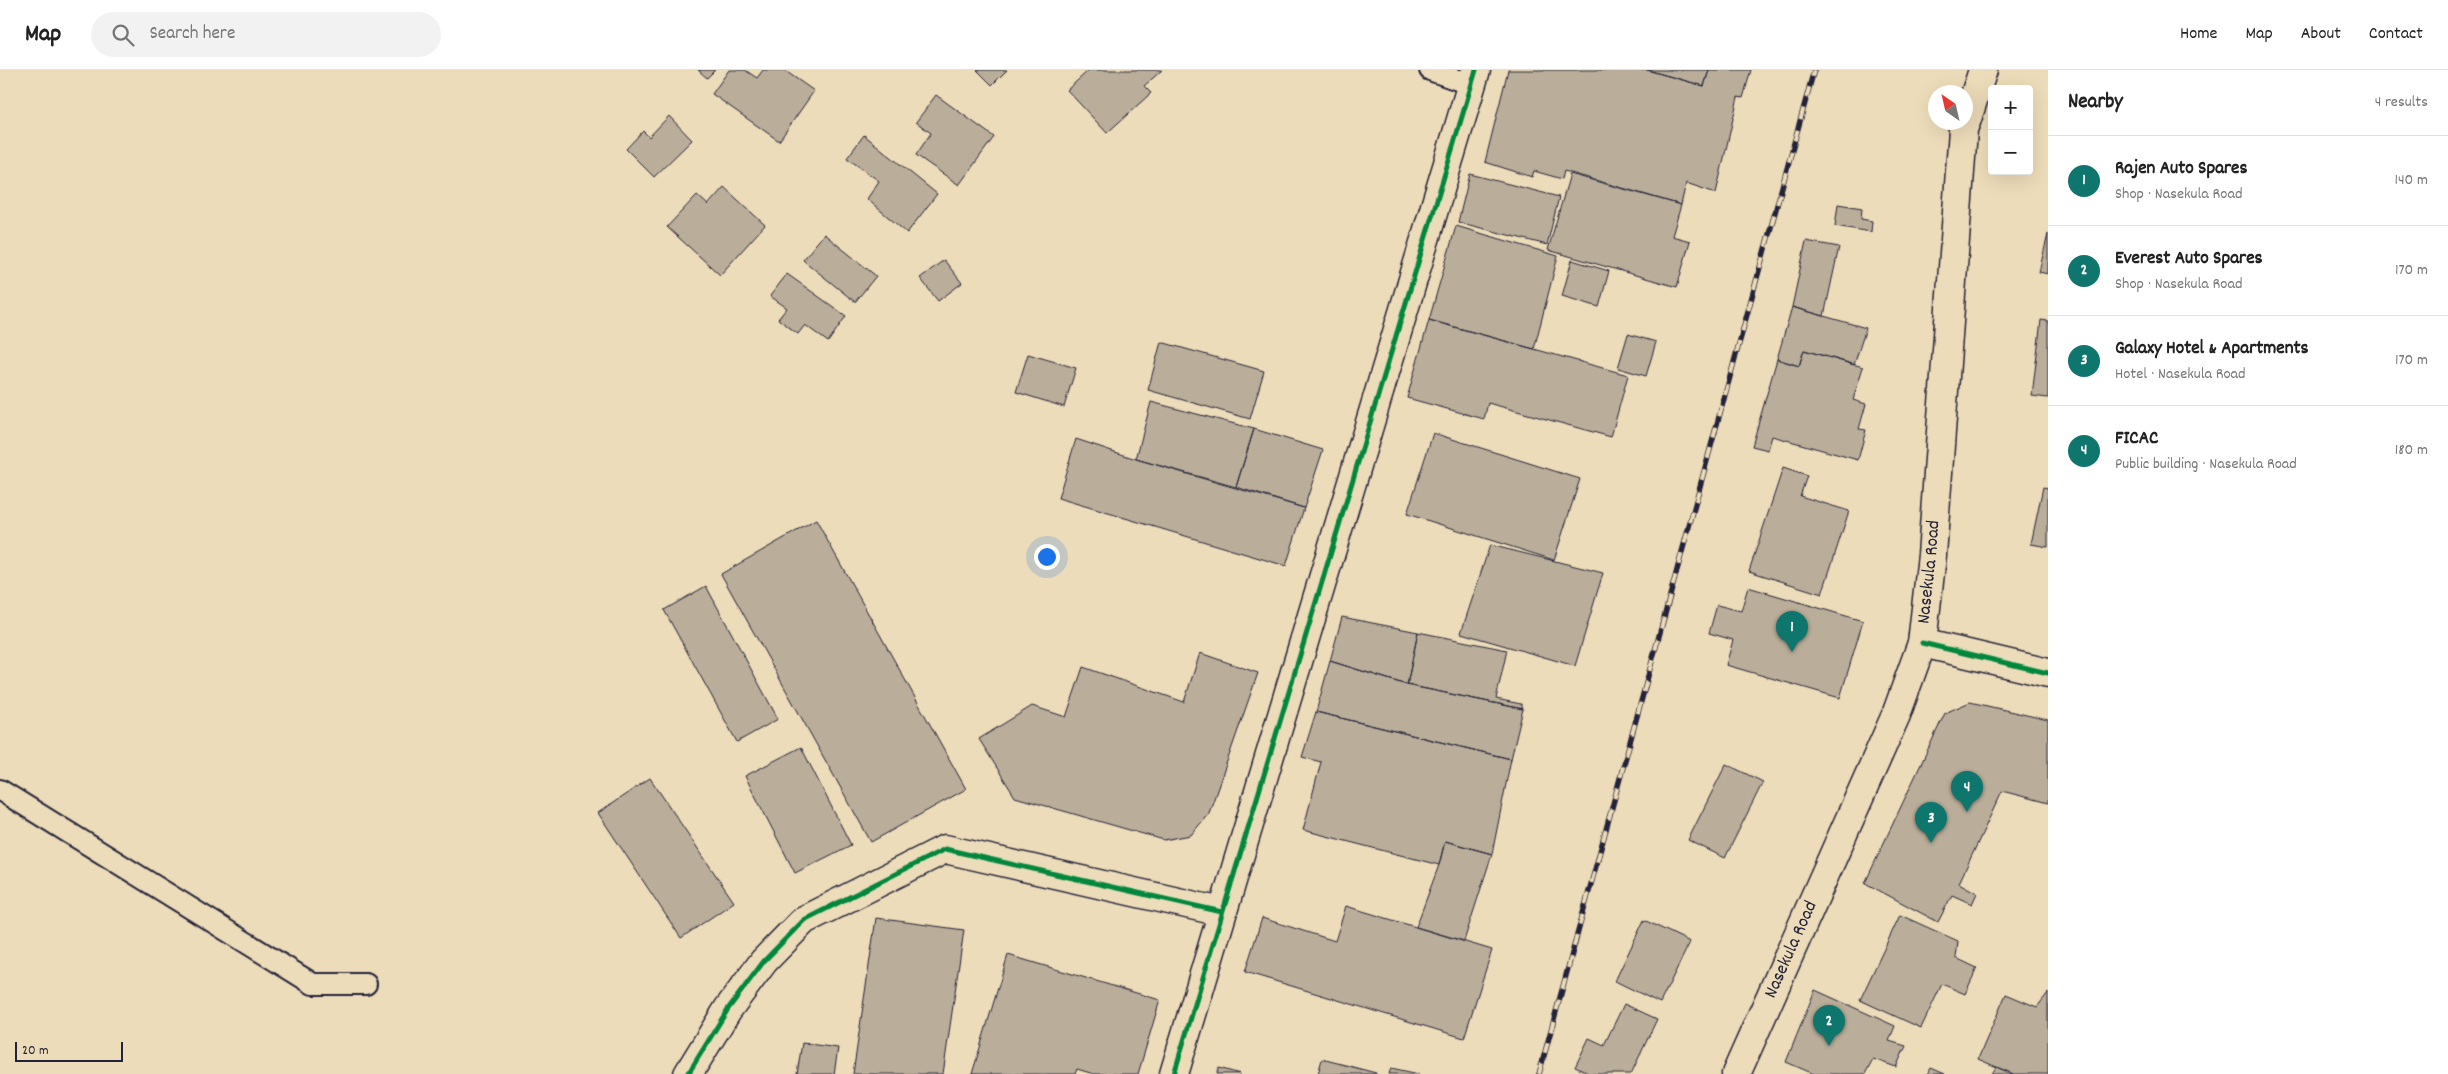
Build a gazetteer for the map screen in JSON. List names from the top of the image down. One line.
{"streets":{"street":["Nasekula Road"]},"scale_bar":"20 m","north":"top left","page":{"header":"Map","search":"Search here","nav":["Home","Map","About","Contact"],"heading":["Nearby","4 results"],"map_buttons":["+","−"],"list":[{"mark":"1","name":"Rajen Auto Spares","note":"Shop · Nasekula Road","value":"140 m"},{"mark":"2","name":"Everest Auto Spares","note":"Shop · Nasekula Road","value":"170 m"},{"mark":"3","name":"Galaxy Hotel & Apartments","note":"Hotel · Nasekula Road","value":"170 m"},{"mark":"4","name":"FICAC","note":"Public building · Nasekula Road","value":"180 m"}],"pins":["1","4","3","2"],"scale":"20 m"}}
